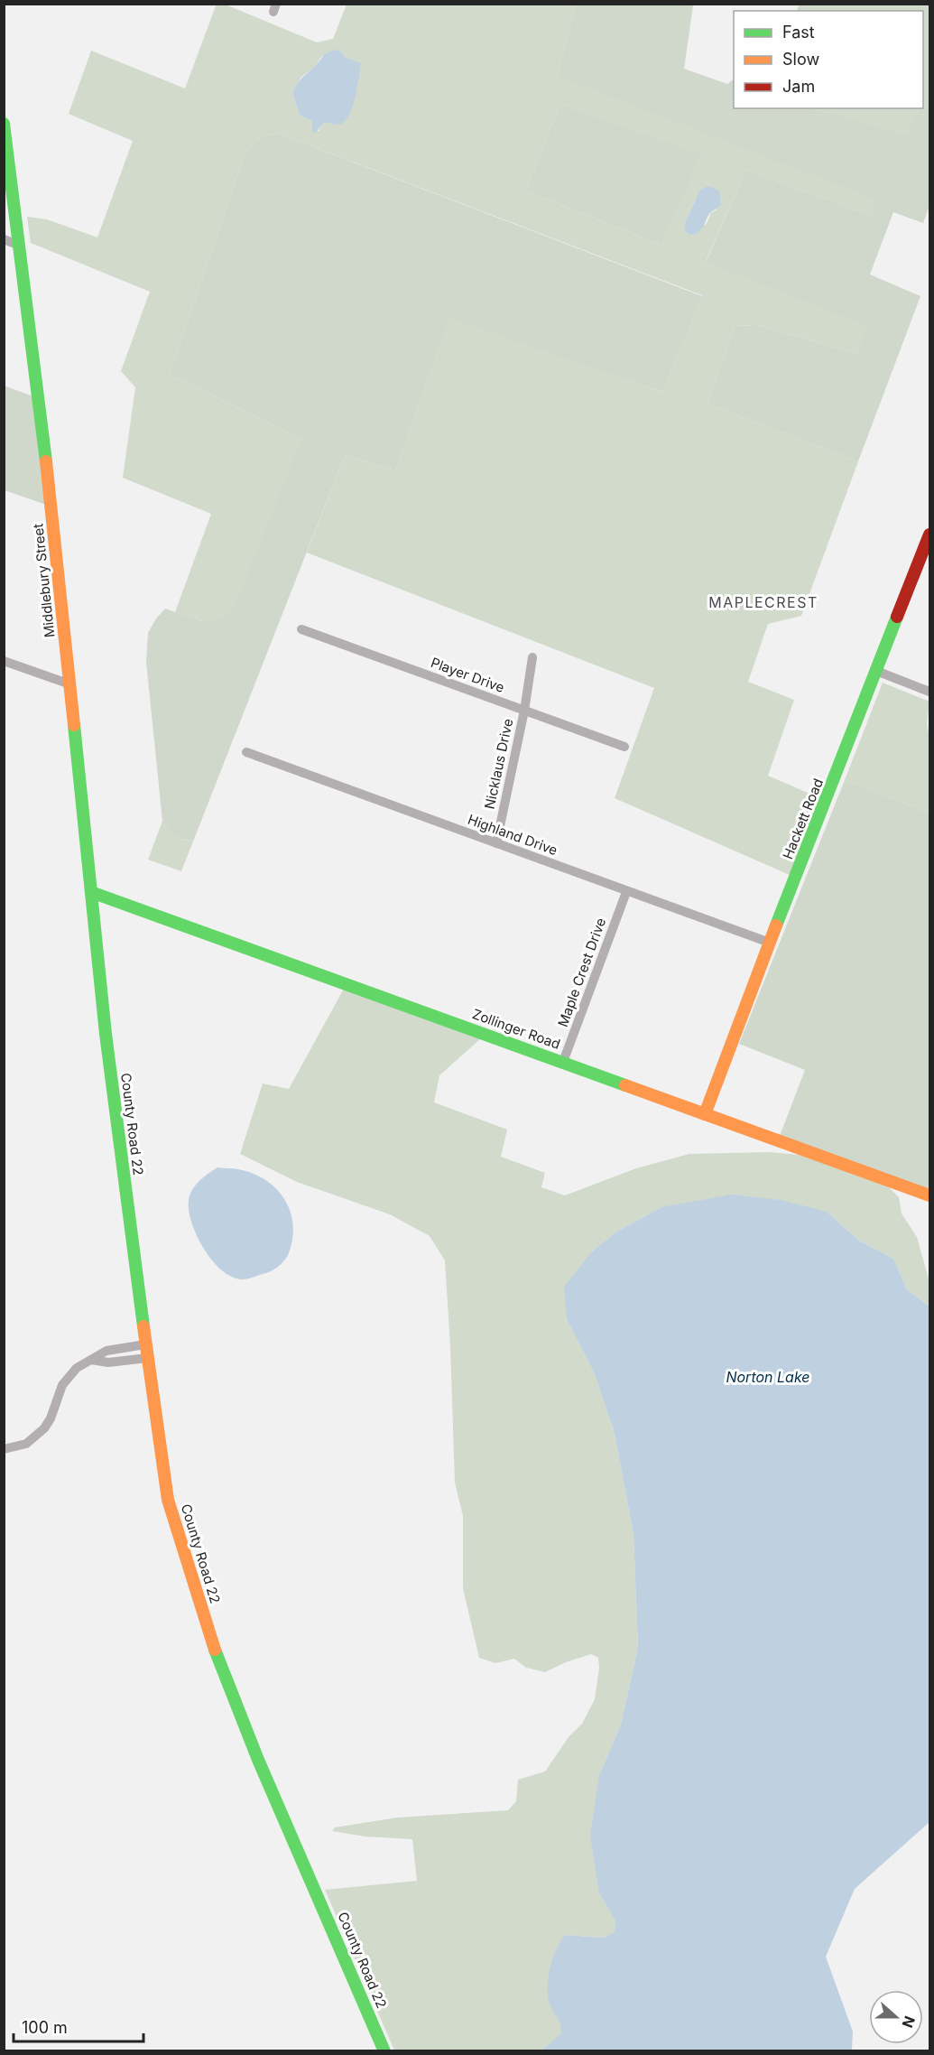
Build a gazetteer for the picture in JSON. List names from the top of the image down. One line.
{"streets":{"main road":["Middlebury Street","Hackett Road","Zollinger Road","County Road 22"],"street":["Player Drive","Nicklaus Drive","Highland Drive","Maple Crest Drive"]},"crossings":[["Middlebury Street","Zollinger Road"],["Middlebury Street","County Road 22"],["Player Drive","Nicklaus Drive"],["Nicklaus Drive","Highland Drive"],["Hackett Road","Highland Drive"],["Hackett Road","Zollinger Road"],["Highland Drive","Maple Crest Drive"],["Maple Crest Drive","Zollinger Road"]],"districts":["MAPLECREST"],"water":["Norton Lake"],"legend":["Fast","Slow","Jam"],"scale_bar":"100 m","north":"right"}
